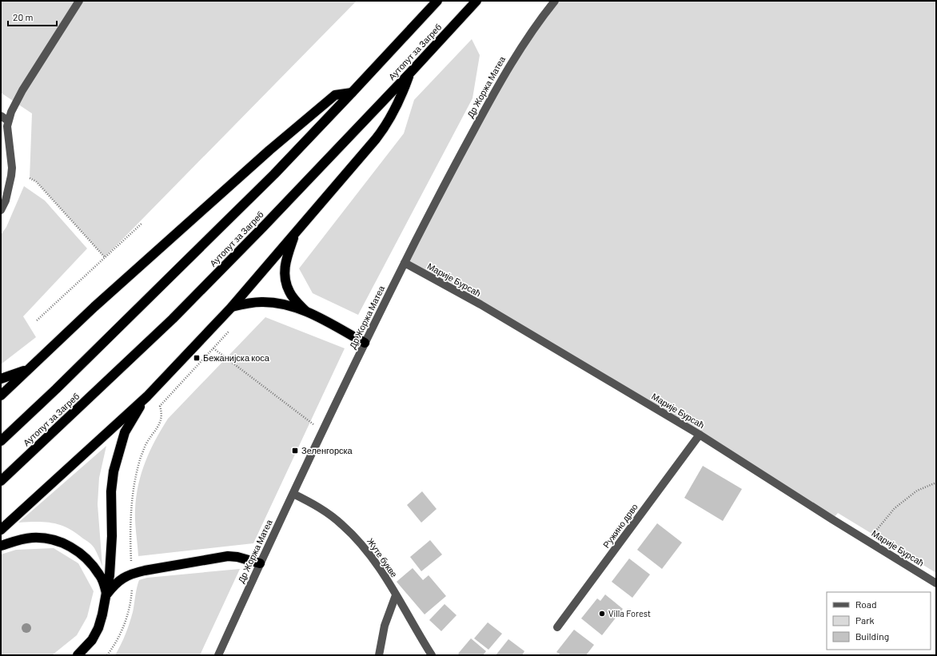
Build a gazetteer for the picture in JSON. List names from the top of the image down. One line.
{"streets":{"highway":["Аутопут за Загреб"],"street":["Др Жоржа Матеа","Марије Бурсаћ","Ружино дрво","Жуте букве"]},"crossings":[["Др Жоржа Матеа","Марије Бурсаћ"],["Др Жоржа Матеа","Жуте букве"],["Марије Бурсаћ","Ружино дрво"]],"places":{"transit":["Бежанијска коса","Зеленгорска"],"other":["Villa Forest"]},"legend":["Road","Park","Building"],"scale_bar":"20 m"}
